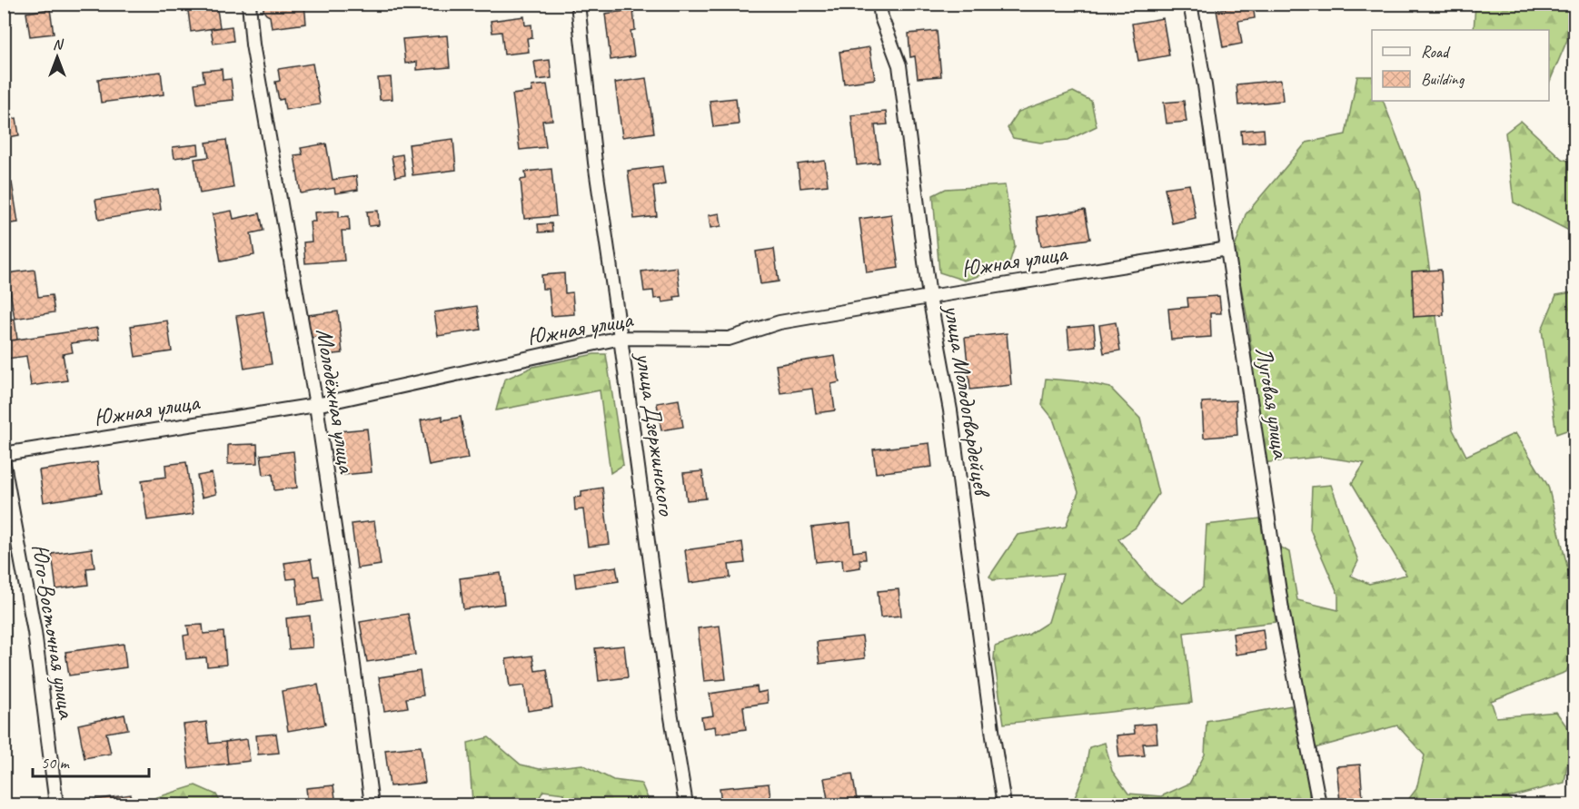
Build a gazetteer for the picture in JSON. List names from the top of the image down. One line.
{"streets":{"street":["Южная улица","улица Молодогвардейцев","Молодёжная улица","Луговая улица","улица Дзержинского","Юго-Восточная улица"]},"crossings":[["Южная улица","улица Молодогвардейцев"],["Южная улица","Молодёжная улица"],["Южная улица","Луговая улица"],["Южная улица","улица Дзержинского"]],"legend":["Road","Building"],"scale_bar":"50 m","north":"top"}
